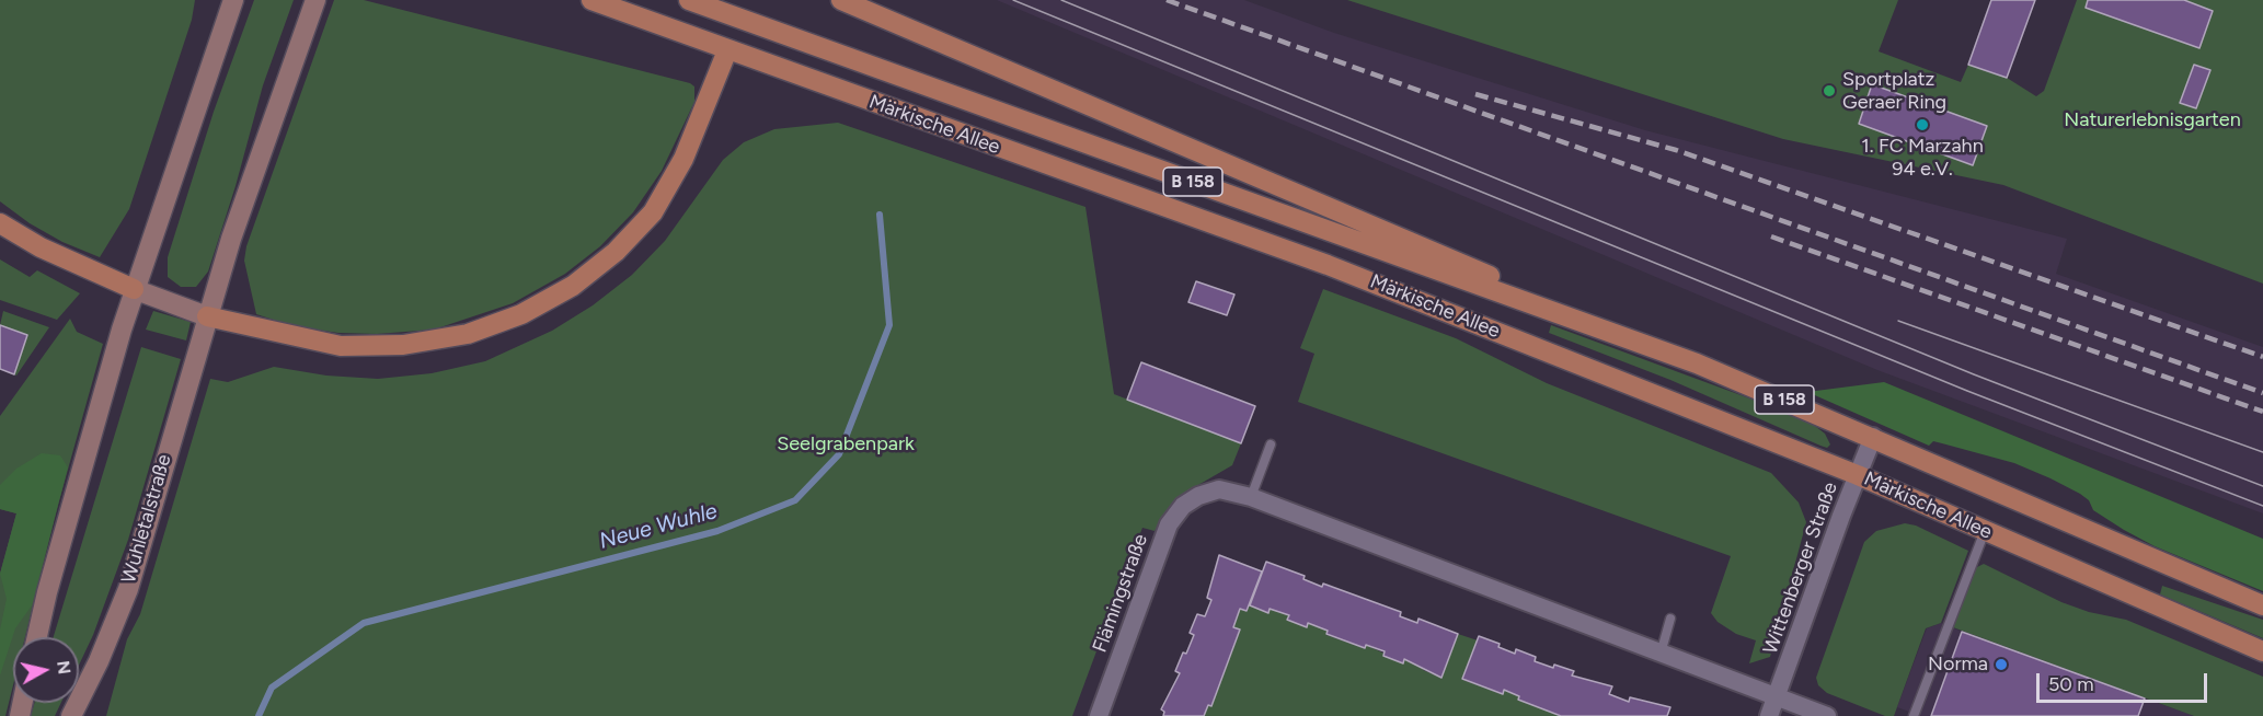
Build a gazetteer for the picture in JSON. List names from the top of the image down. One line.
{"streets":{"main road":["Märkische Allee","B 158","Wuhletalstraße"],"street":["Wittenberger Straße","Flämingstraße"]},"crossings":[["Märkische Allee","Wittenberger Straße"]],"water":["Neue Wuhle"],"parks":["Naturerlebnisgarten","Seelgrabenpark"],"places":["Sportplatz Geraer Ring","1. FC Marzahn 94 e.V.","Norma"],"scale_bar":"50 m","north":"right"}
